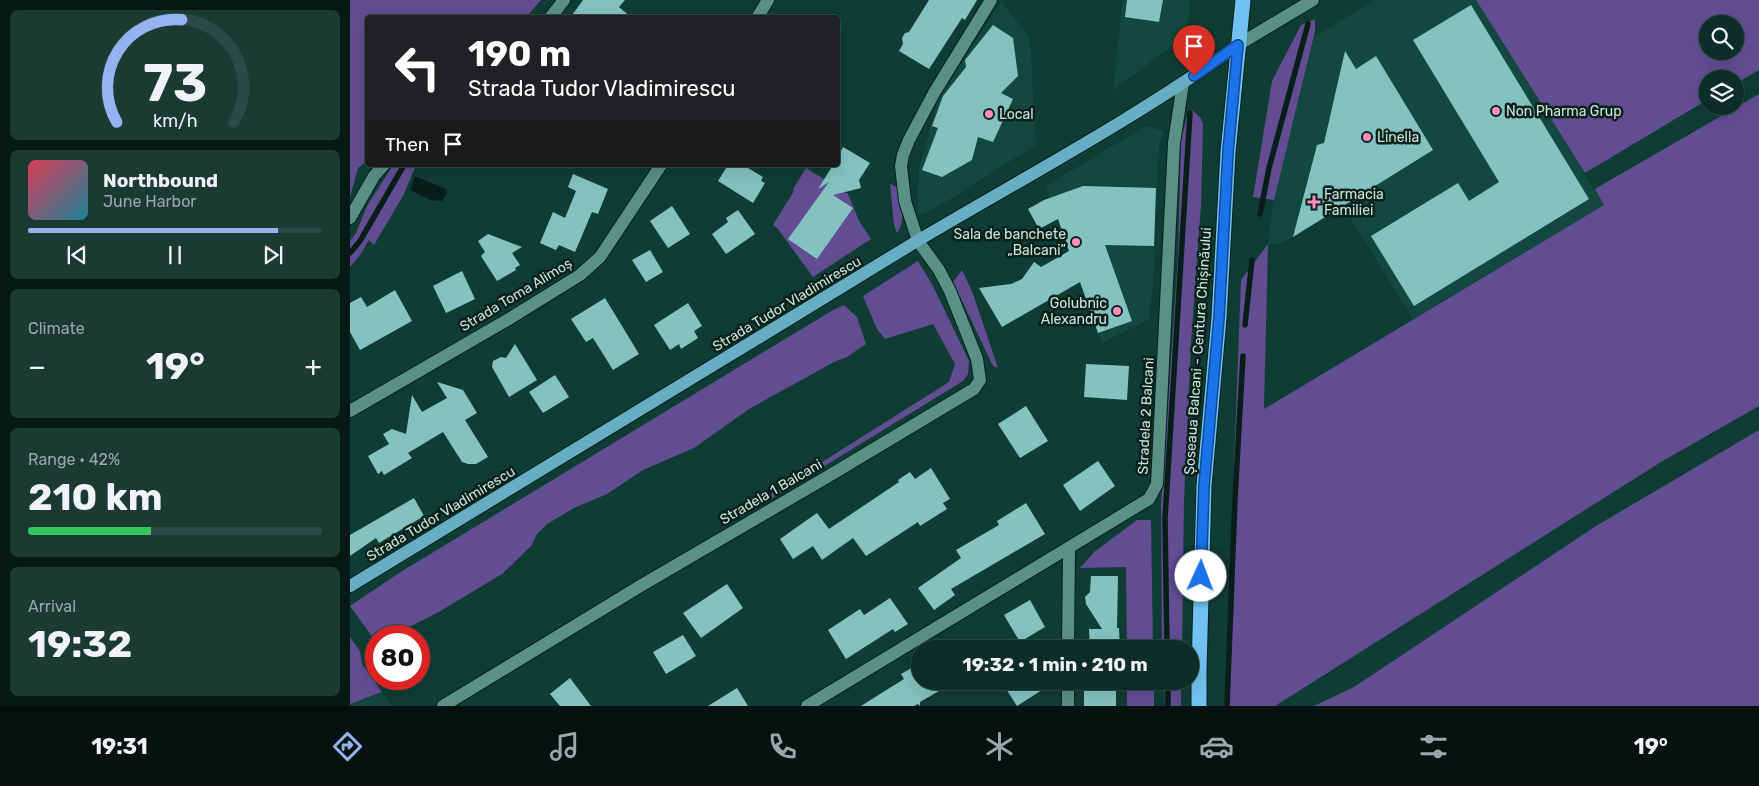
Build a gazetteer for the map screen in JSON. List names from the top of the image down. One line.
{"streets":{"highway":["Șoseaua Balcani - Centura Chișinăului"],"main road":["Strada Tudor Vladimirescu"],"street":["Strada Toma Alimoș","Stradela 2 Balcani","Stradela 1 Balcani"]},"crossings":[["Strada Tudor Vladimirescu","Șoseaua Balcani - Centura Chișinăului"],["Strada Tudor Vladimirescu","Stradela 2 Balcani"],["Strada Tudor Vladimirescu","Stradela 1 Balcani"]],"places":{"other":["Non Pharma Grup","Local","Linella","Sala de banchete „Balcani”","Golubnic Alexandru"],"health":["Farmacia Familiei"]},"page":{"turn":["190 m","Strada Tudor Vladimirescu"],"then":"Then","song":["Northbound","June Harbor"],"tile":["Climate",["Range · 42%","210 km"],["Arrival","19:32"]],"heat":["−","19°","+"],"limit":"80","trip":"19:32 · 1 min · 210 m","tabs":["19:31","19°"],"gauge":["73","km/h"]}}
